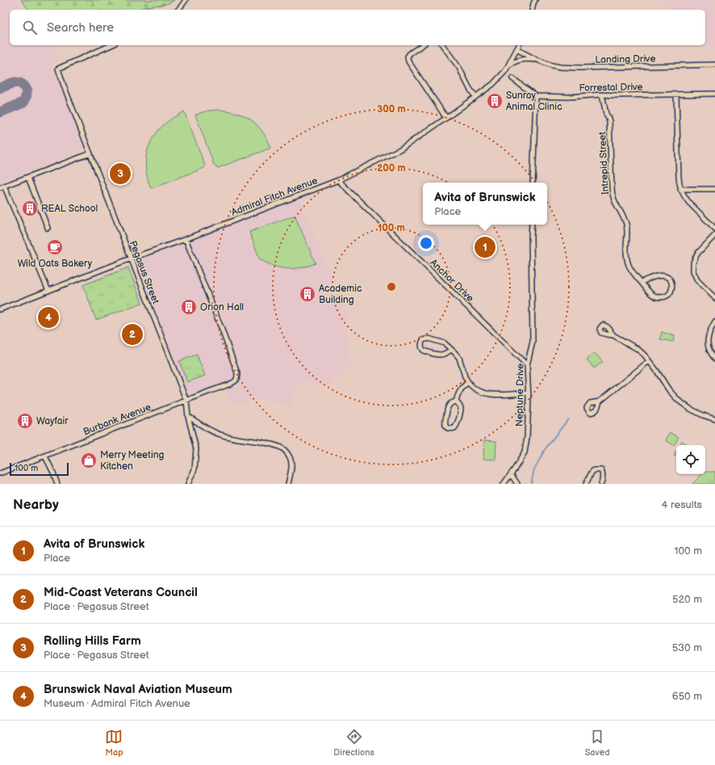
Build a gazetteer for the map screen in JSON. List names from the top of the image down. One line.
{"streets":{"street":["Landing Drive","Forrestal Drive","Intrepid Street","Admiral Fitch Avenue","Pegasus Street","Anchor Drive","Neptune Drive","Burbank Avenue"]},"crossings":[["Landing Drive","Admiral Fitch Avenue"],["Forrestal Drive","Intrepid Street"],["Admiral Fitch Avenue","Pegasus Street"],["Admiral Fitch Avenue","Anchor Drive"],["Admiral Fitch Avenue","Burbank Avenue"],["Pegasus Street","Burbank Avenue"],["Anchor Drive","Neptune Drive"]],"places":{"building":["Sunray Animal Clinic","REAL School","Academic Building","Orion Hall","Wayfair"],"cafe":["Wild Oats Bakery"],"shop":["Merry Meeting Kitchen"]},"scale_bar":"100 m","page":{"search":"Search here","pins":["3","1","4","2"],"popup":["Avita of Brunswick","Place"],"scale":"100 m","heading":["Nearby","4 results"],"list":[{"mark":"1","name":"Avita of Brunswick","note":"Place","value":"100 m"},{"mark":"2","name":"Mid-Coast Veterans Council","note":"Place · Pegasus Street","value":"520 m"},{"mark":"3","name":"Rolling Hills Farm","note":"Place · Pegasus Street","value":"530 m"},{"mark":"4","name":"Brunswick Naval Aviation Museum","note":"Museum · Admiral Fitch Avenue","value":"650 m"}],"nav":["Map","Directions","Saved"]},"rings":["300 m","200 m","100 m"]}
